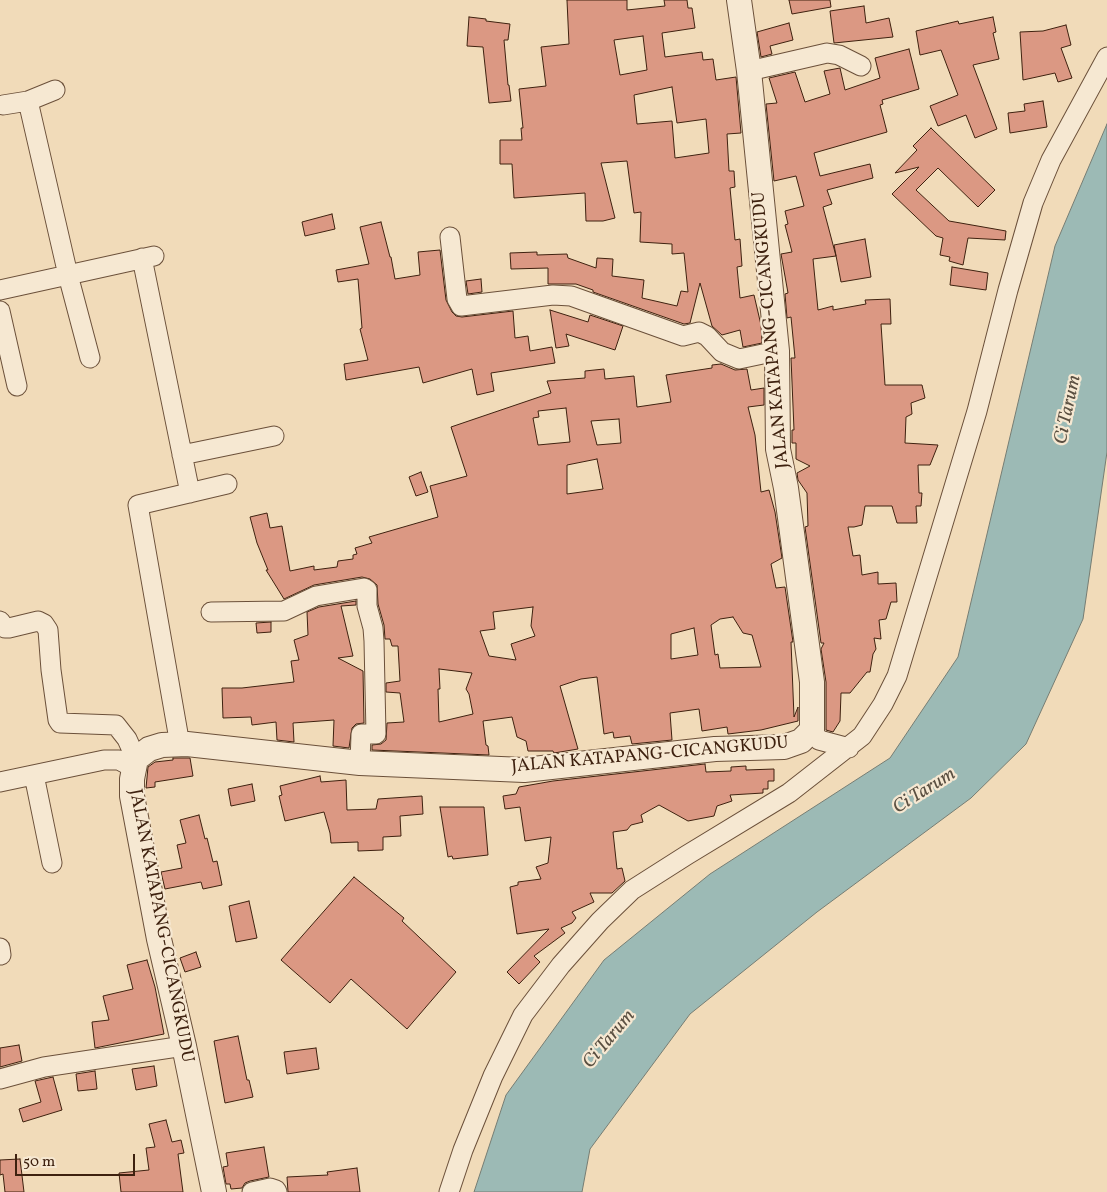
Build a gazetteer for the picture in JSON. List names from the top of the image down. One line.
{"streets":{"street":["JALAN KATAPANG-CICANGKUDU"]},"water":["Ci Tarum"],"scale_bar":"50 m"}
